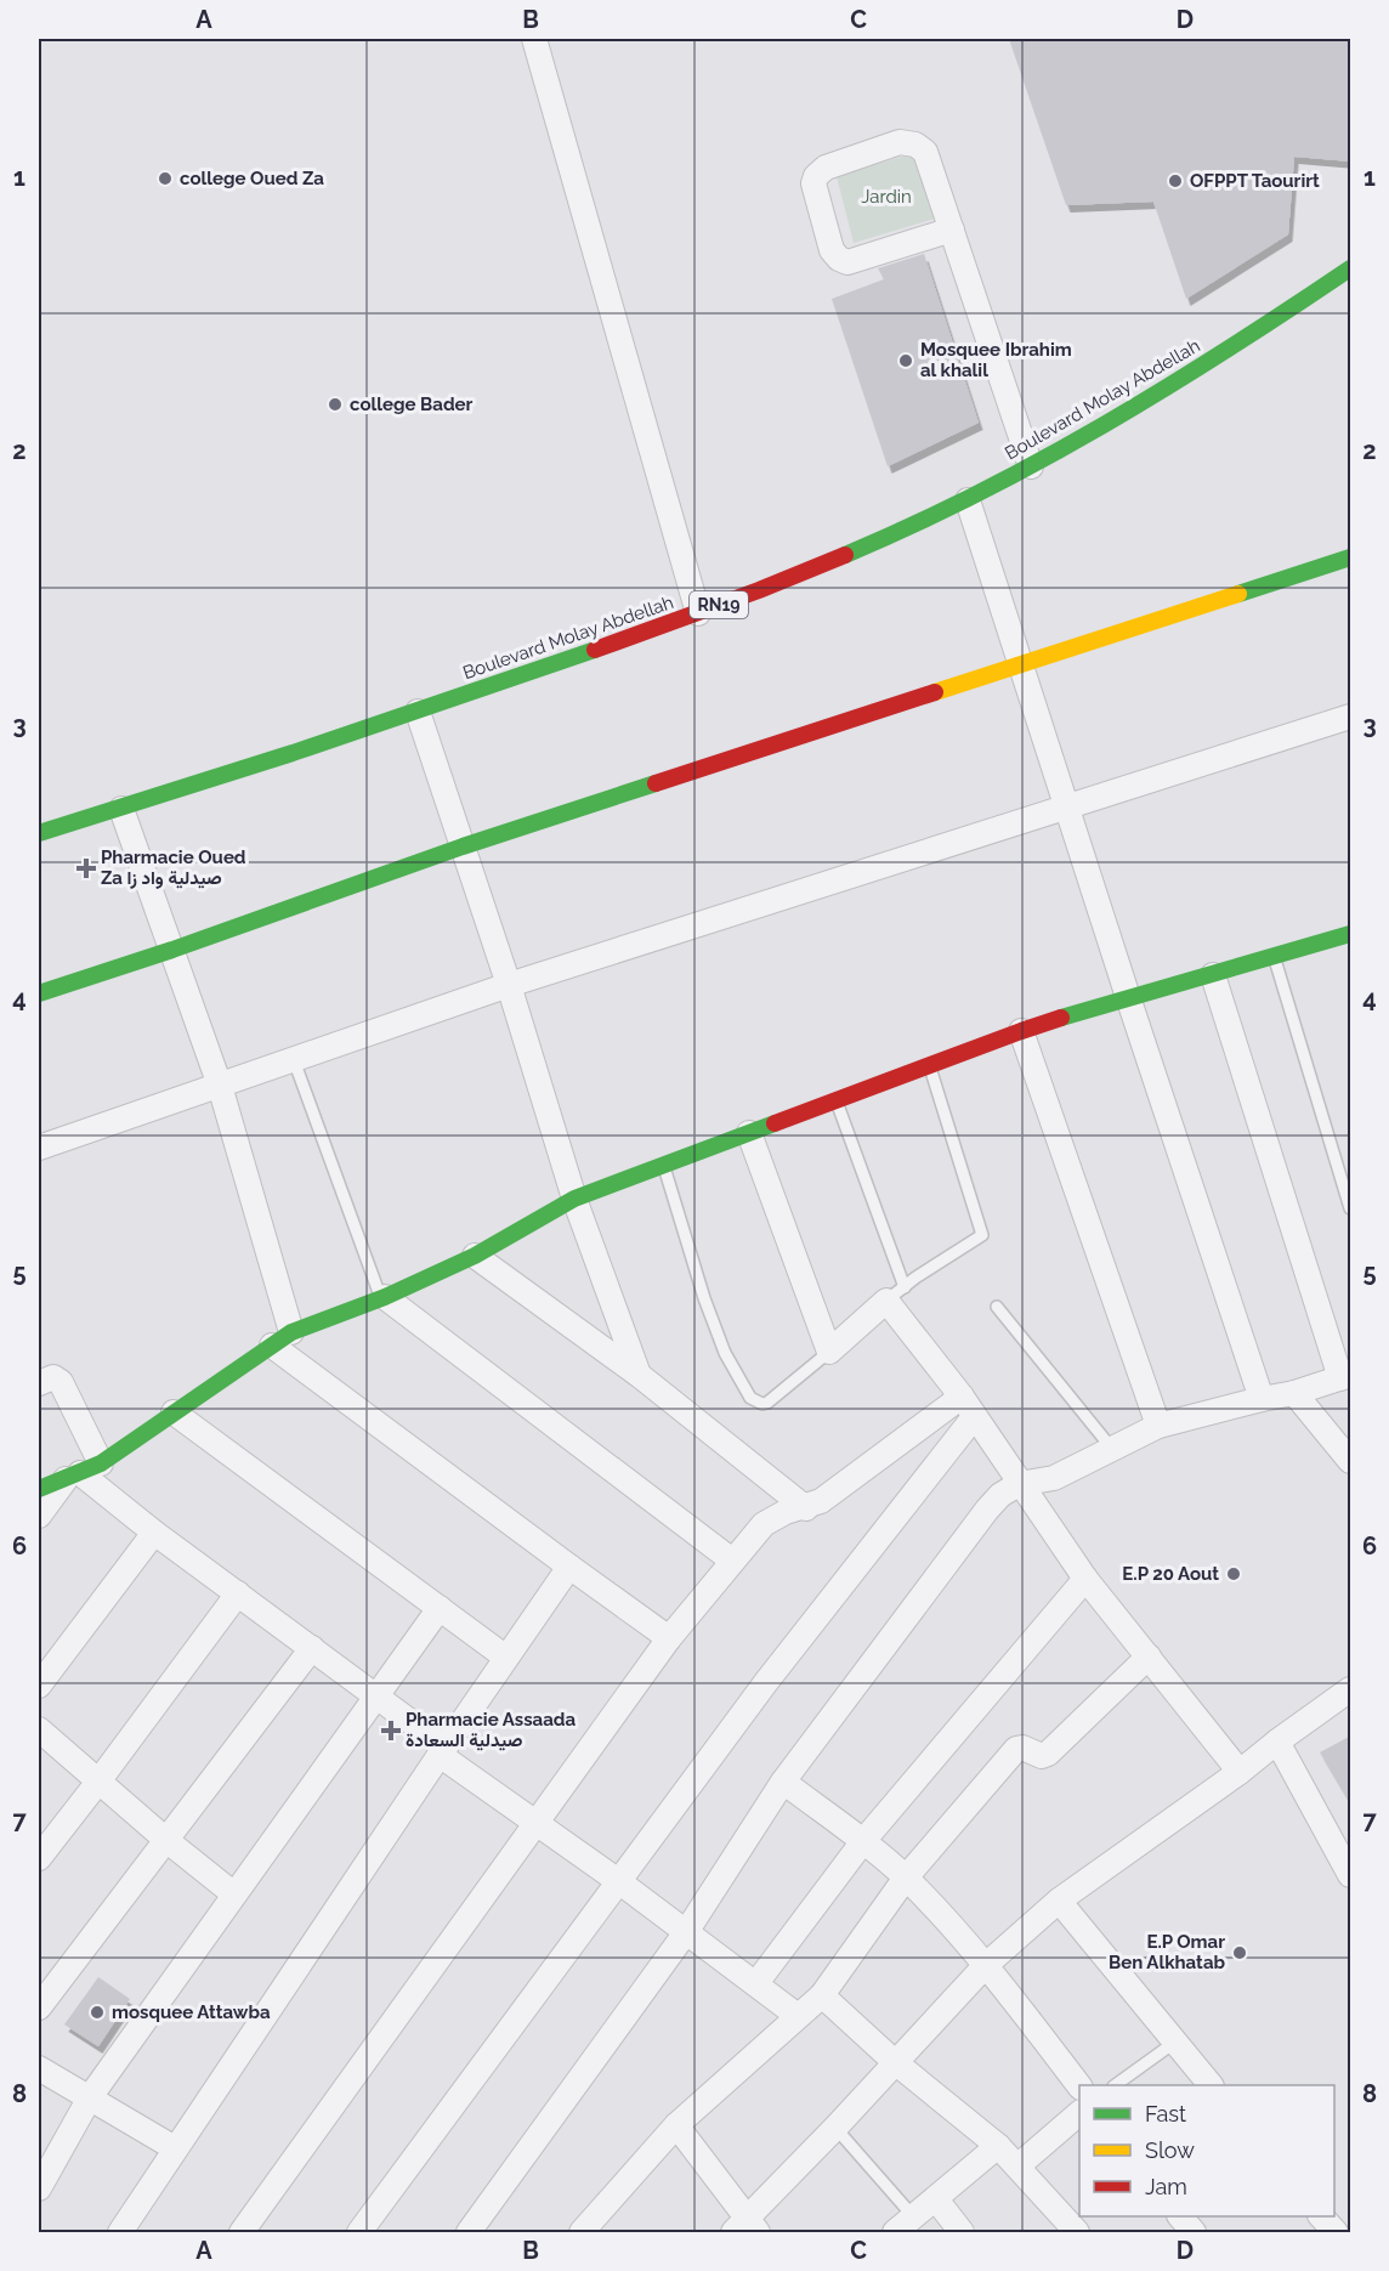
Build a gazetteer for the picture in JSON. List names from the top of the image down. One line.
{"streets":{"street":["Boulevard Molay Abdellah","RN19"]},"parks":["Jardin"],"places":{"other":["college Oued Za","OFPPT Taourirt","Mosquee Ibrahim al khalil","college Bader","E.P 20 Aout","E.P Omar Ben Alkhatab","mosquee Attawba"],"health":["Pharmacie Oued Za صيدلية واد زا","Pharmacie Assaada صيدلية السعادة"]},"legend":["Fast","Slow","Jam"],"grid":{"columns":["A","B","C","D"],"rows":["1","2","3","4","5","6","7","8"]}}
